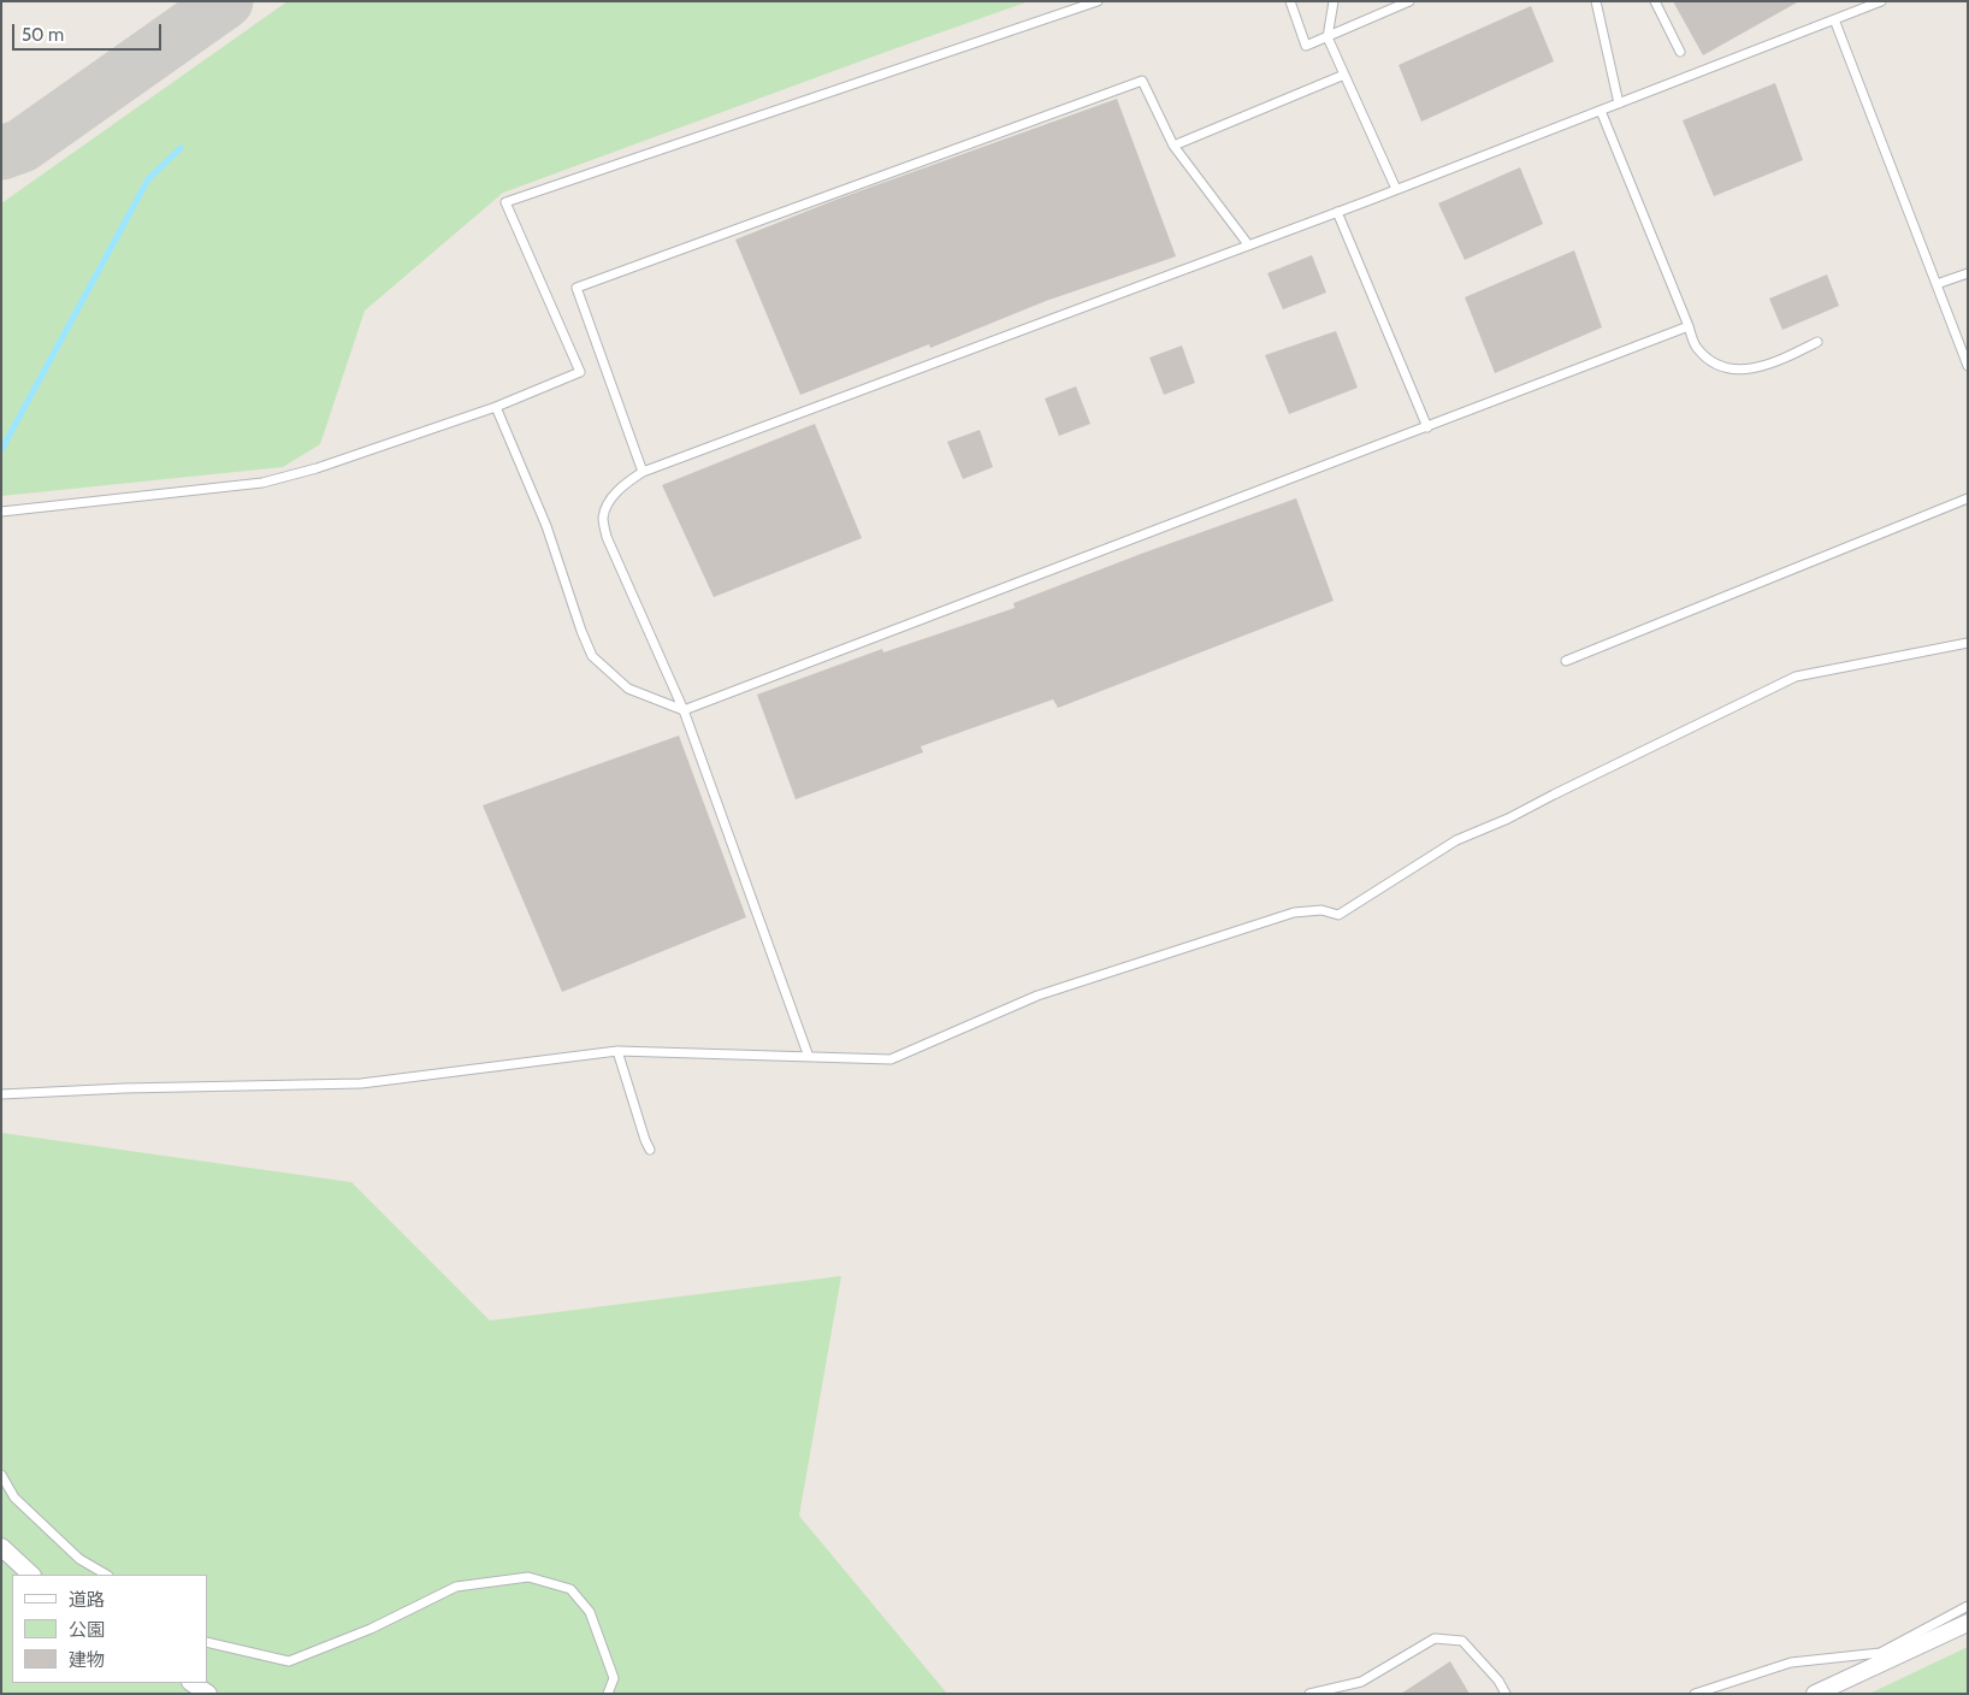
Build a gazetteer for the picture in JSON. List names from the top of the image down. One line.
{"legend":["道路","公園","建物"],"scale_bar":"50 m"}
